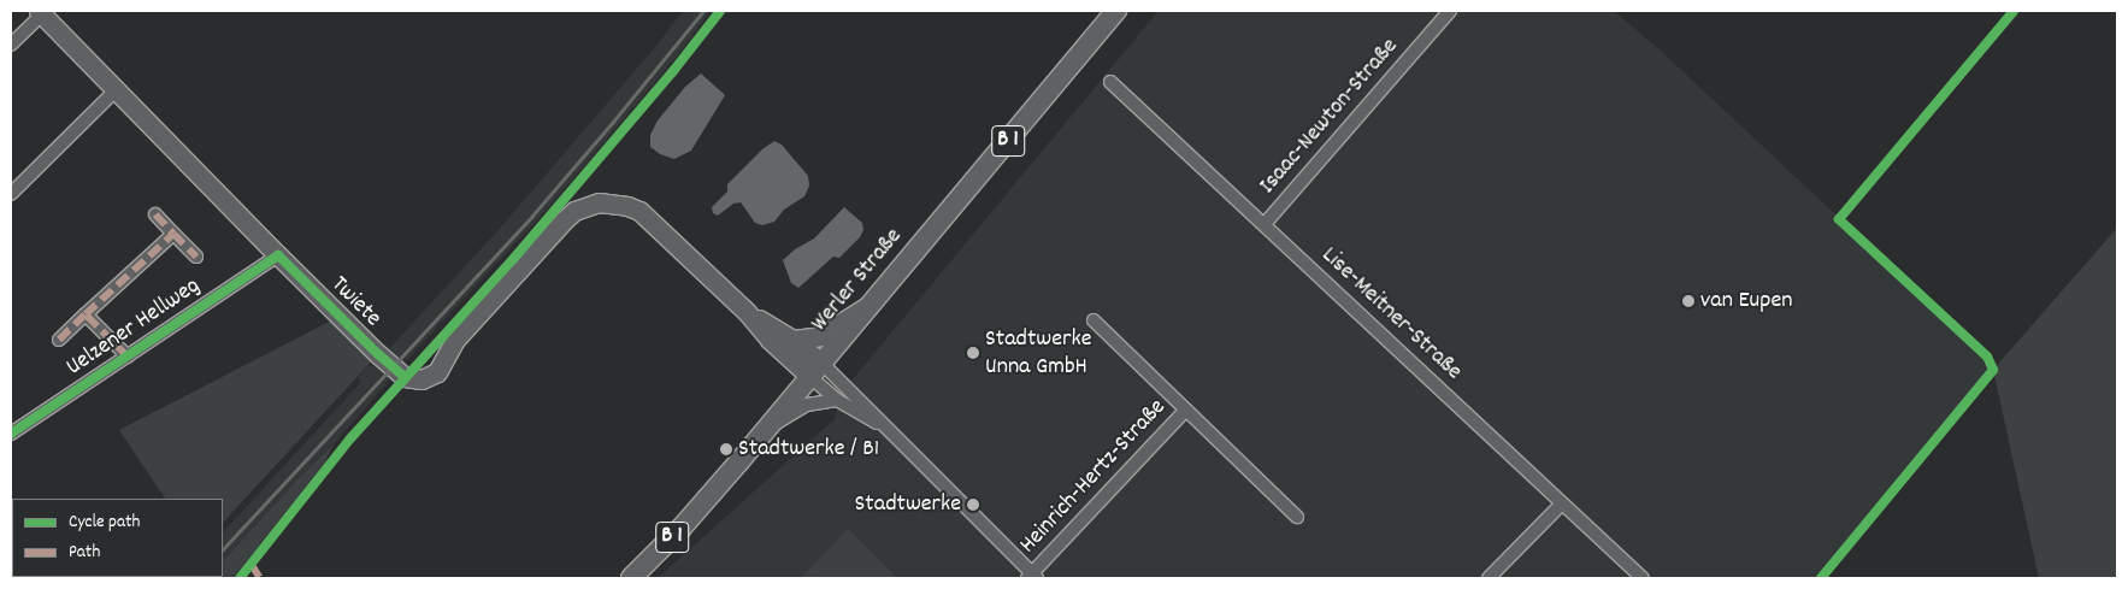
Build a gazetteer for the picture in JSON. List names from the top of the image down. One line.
{"streets":{"main road":["B 1","Werler Straße"],"street":["Isaac-Newton-Straße","Twiete","Lise-Meitner-Straße","Uelzener Hellweg","Heinrich-Hertz-Straße"]},"crossings":[["Isaac-Newton-Straße","Lise-Meitner-Straße"],["Werler Straße","Twiete"],["Werler Straße","Heinrich-Hertz-Straße"],["Twiete","Uelzener Hellweg"],["Twiete","Heinrich-Hertz-Straße"]],"places":["van Eupen","Stadtwerke Unna GmbH","Stadtwerke / B1","Stadtwerke"],"legend":["Cycle path","Path"]}
